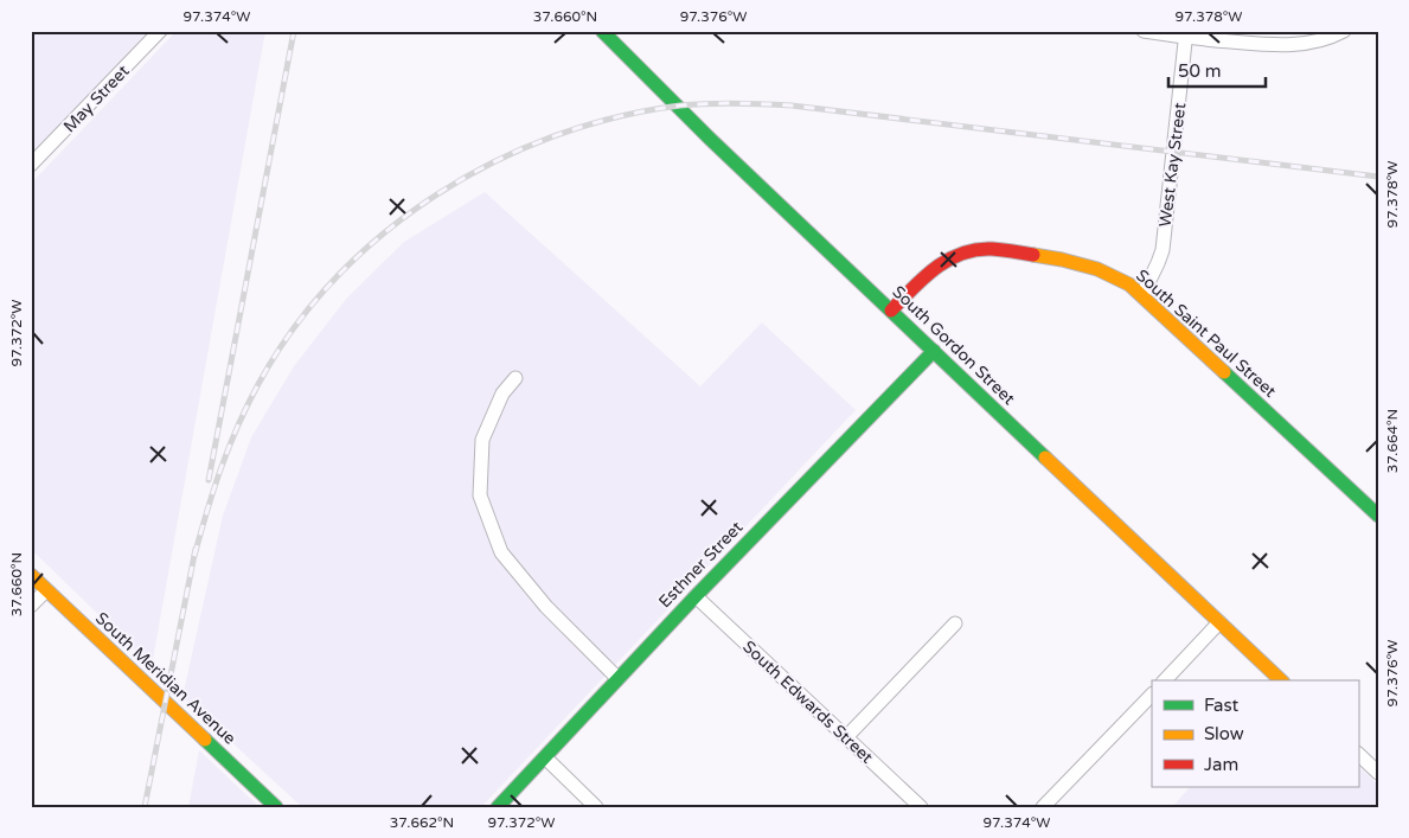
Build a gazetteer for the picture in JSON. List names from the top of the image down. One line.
{"streets":{"street":["May Street","West Kay Street","South Saint Paul Street","South Gordon Street","Esthner Street","South Meridian Avenue","South Edwards Street"]},"crossings":[["West Kay Street","South Saint Paul Street"],["South Saint Paul Street","South Gordon Street"],["South Gordon Street","Esthner Street"],["Esthner Street","South Edwards Street"]],"legend":["Fast","Slow","Jam"],"scale_bar":"50 m","coordinates":["97.374°W","37.660°N","97.376°W","97.378°W","97.372°W","37.664°N","37.662°N"]}
